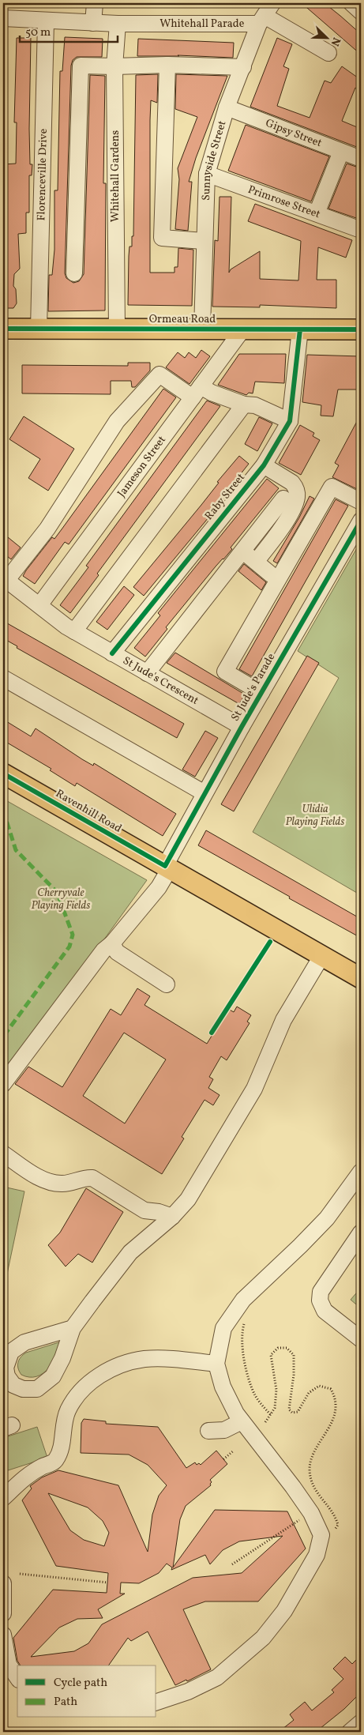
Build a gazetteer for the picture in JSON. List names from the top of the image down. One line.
{"streets":{"main road":["Ormeau Road","Ravenhill Road"],"street":["Whitehall Parade","Gipsy Street","Sunnyside Street","Florenceville Drive","Whitehall Gardens","Primrose Street","Jameson Street","Raby Street","St Jude's Crescent","St Jude's Parade"]},"crossings":[["Whitehall Parade","Sunnyside Street"],["Whitehall Parade","Florenceville Drive"],["Whitehall Parade","Whitehall Gardens"],["Gipsy Street","Sunnyside Street"],["Sunnyside Street","Primrose Street"],["Sunnyside Street","Ormeau Road"],["Florenceville Drive","Ormeau Road"],["Whitehall Gardens","Ormeau Road"],["Ormeau Road","Jameson Street"],["Ormeau Road","Raby Street"],["Jameson Street","St Jude's Crescent"],["Raby Street","St Jude's Crescent"],["St Jude's Crescent","St Jude's Parade"],["St Jude's Parade","Ravenhill Road"]],"parks":["Ulidia Playing Fields","Cherryvale Playing Fields"],"legend":["Cycle path","Path"],"scale_bar":"50 m","north":"bottom right"}
